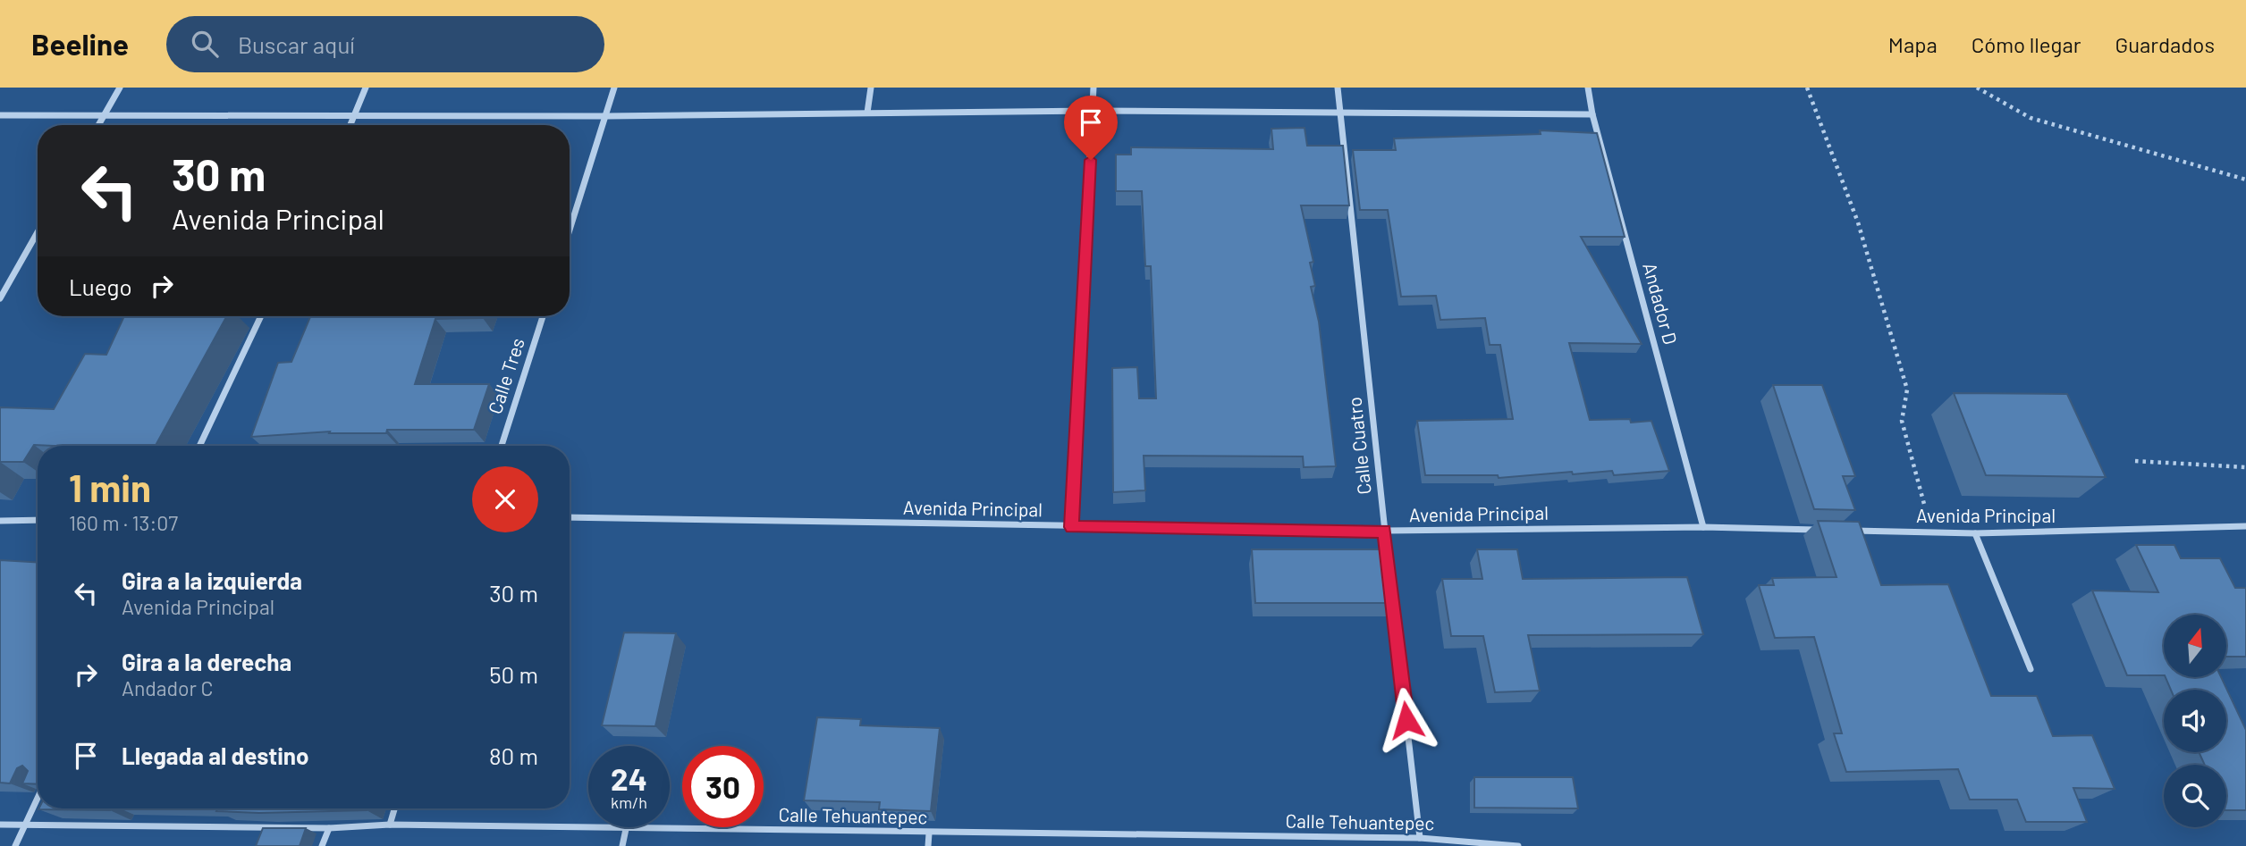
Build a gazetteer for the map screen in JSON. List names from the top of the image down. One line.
{"streets":{"street":["Andador D","Calle Tres","Calle Cuatro","Avenida Principal","Calle Tehuantepec"]},"crossings":[["Andador D","Avenida Principal"],["Calle Cuatro","Avenida Principal"]],"north":"top","page":{"header":"Beeline","search":"Buscar aquí","nav":["Mapa","Cómo llegar","Guardados"],"turn":["30 m","Avenida Principal"],"then":"Luego","heading":["1 min","160 m · 13:07"],"list":[{"name":"Gira a la izquierda","note":"Avenida Principal","value":"30 m"},{"name":"Gira a la derecha","note":"Andador C","value":"50 m"},{"name":"Llegada al destino","value":"80 m"}],"speed":"24 km/h","limit":"30"}}
